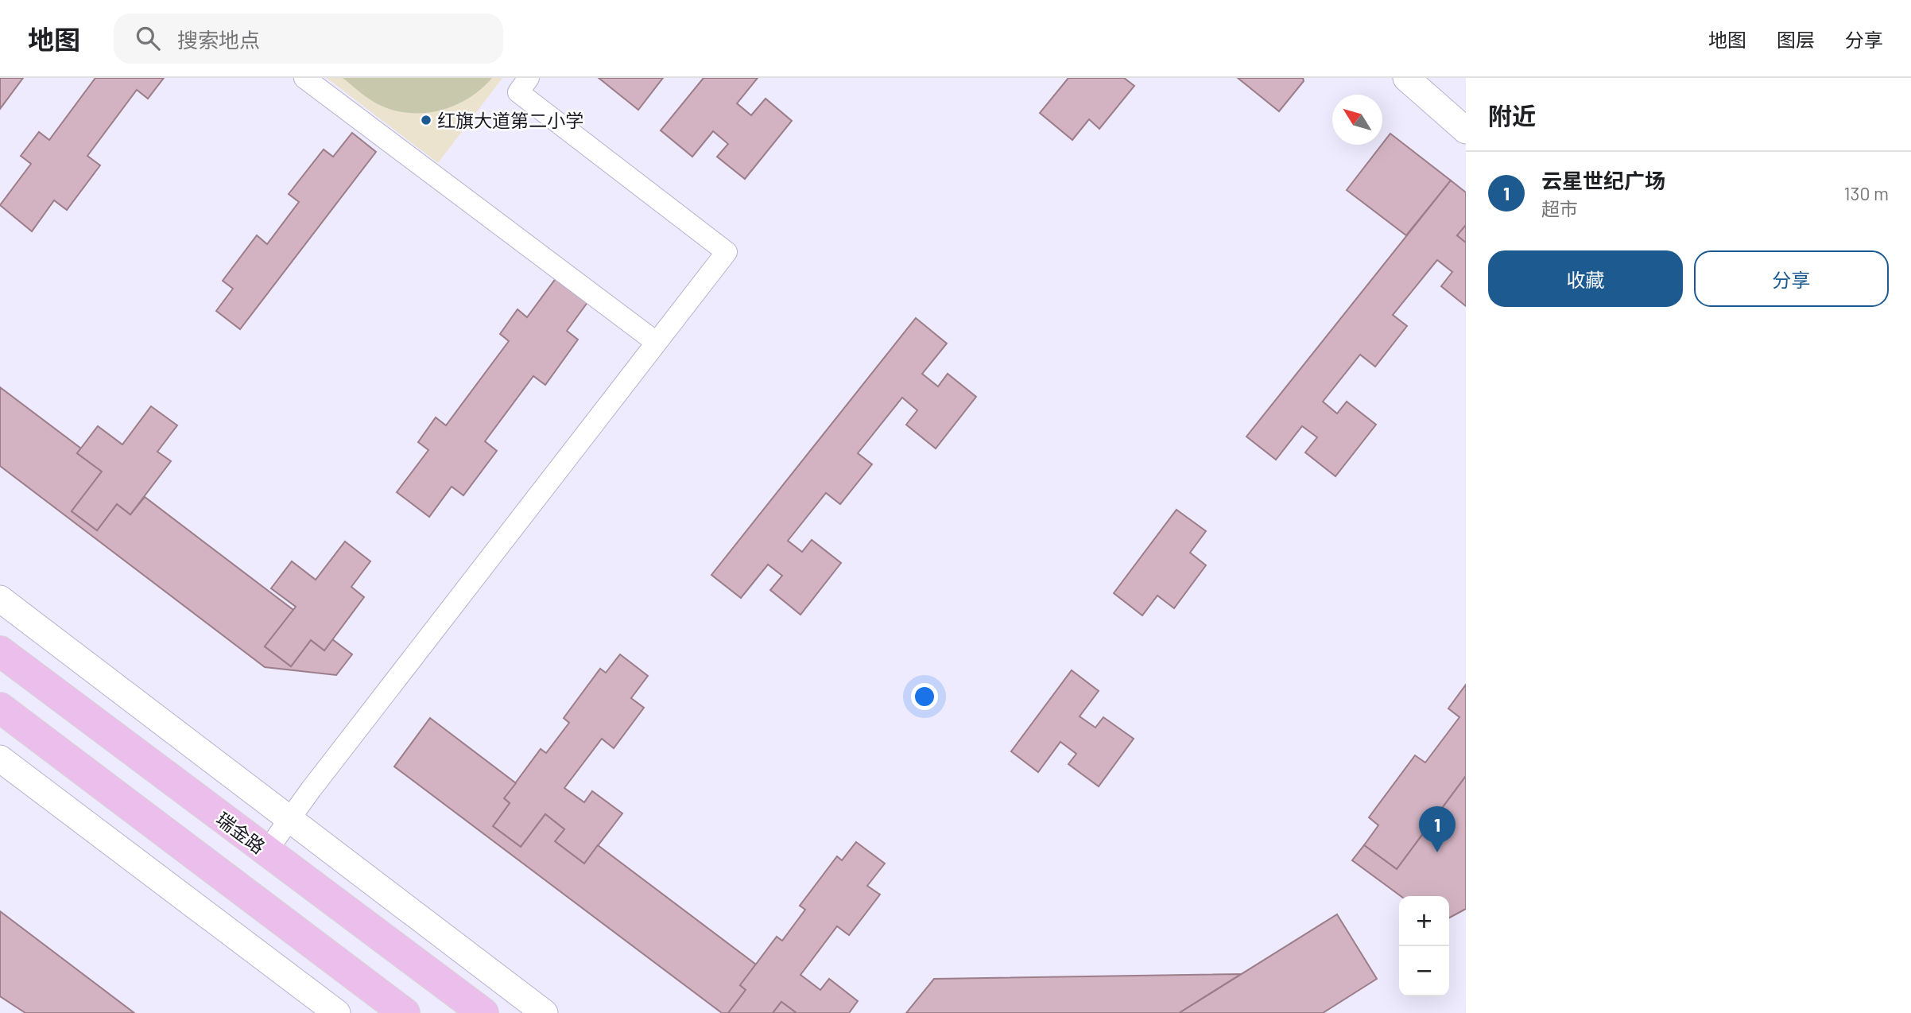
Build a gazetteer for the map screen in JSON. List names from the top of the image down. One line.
{"streets":{"main road":["瑞金路"]},"places":["红旗大道第二小学"],"north":"top left","page":{"header":"地图","search":"搜索地点","nav":["地图","图层","分享"],"heading":"附近","list":[{"mark":"1","name":"云星世纪广场","note":"超市","value":"130 m"}],"buttons":["收藏","分享"],"pins":"1","map_buttons":["+","−"]}}
